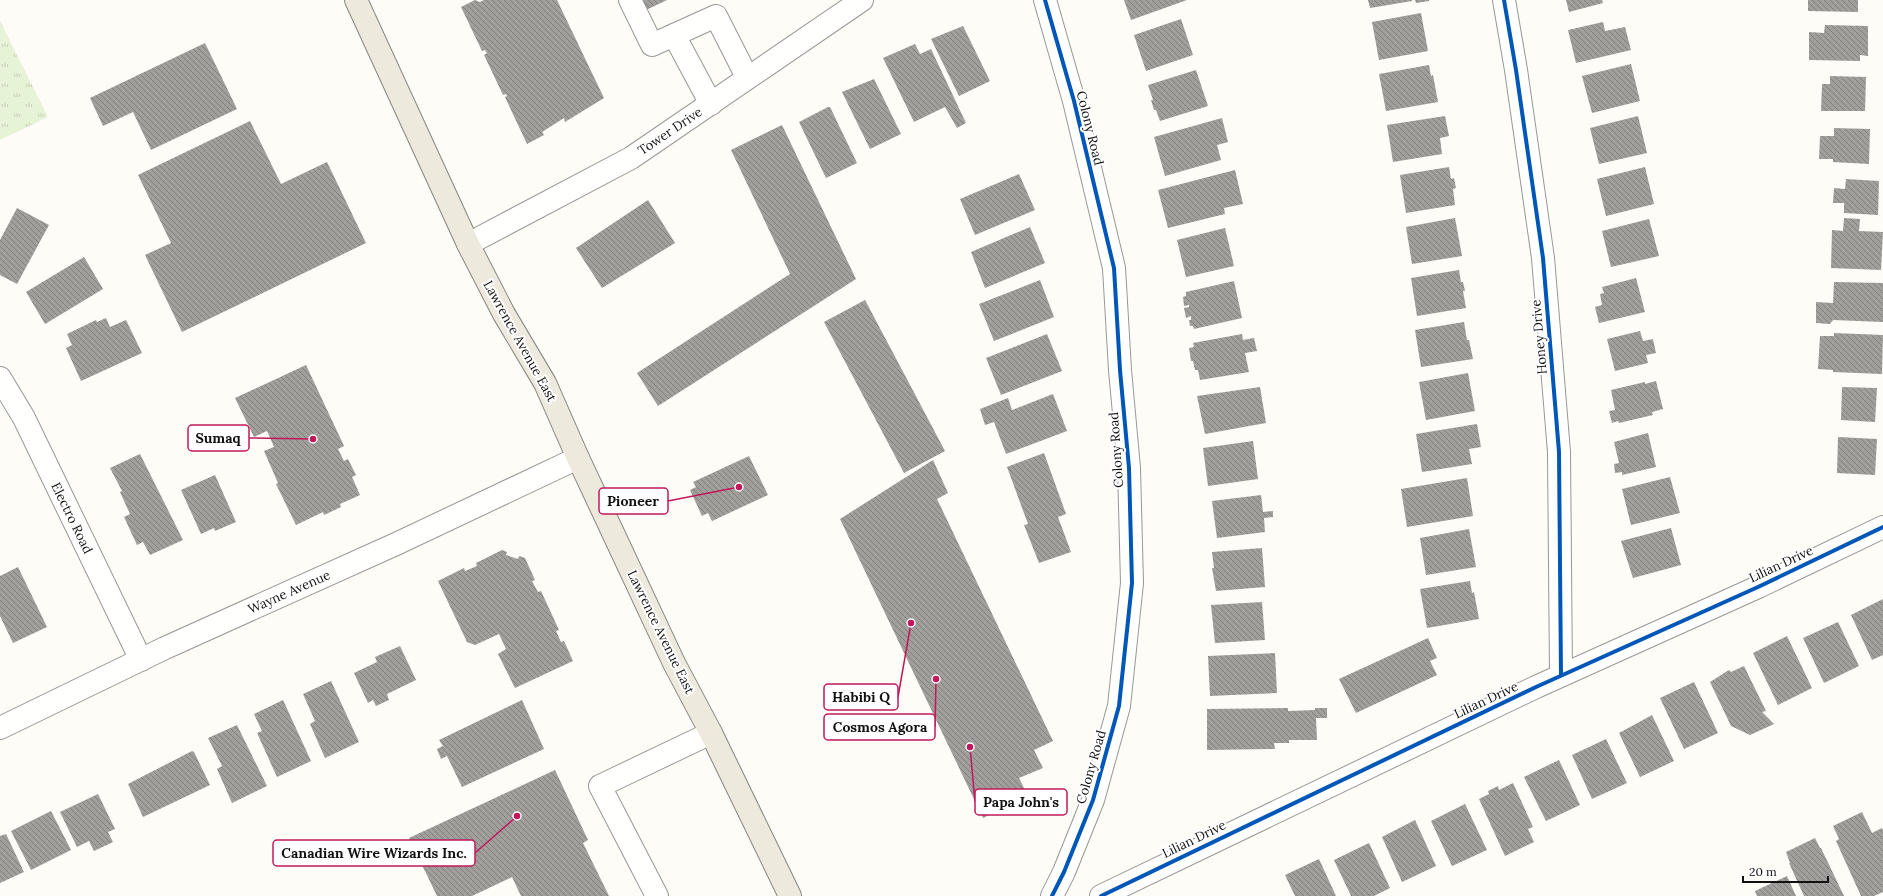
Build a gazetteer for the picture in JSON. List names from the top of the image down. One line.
{"streets":{"main road":["Lawrence Avenue East"],"street":["Colony Road","Tower Drive","Honey Drive","Electro Road","Lilian Drive","Wayne Avenue"]},"crossings":[["Tower Drive","Lawrence Avenue East"],["Honey Drive","Lilian Drive"],["Lawrence Avenue East","Wayne Avenue"],["Electro Road","Wayne Avenue"]],"places":["Sumaq","Pioneer","Habibi Q","Cosmos Agora","Papa John's","Canadian Wire Wizards Inc."],"scale_bar":"20 m"}
